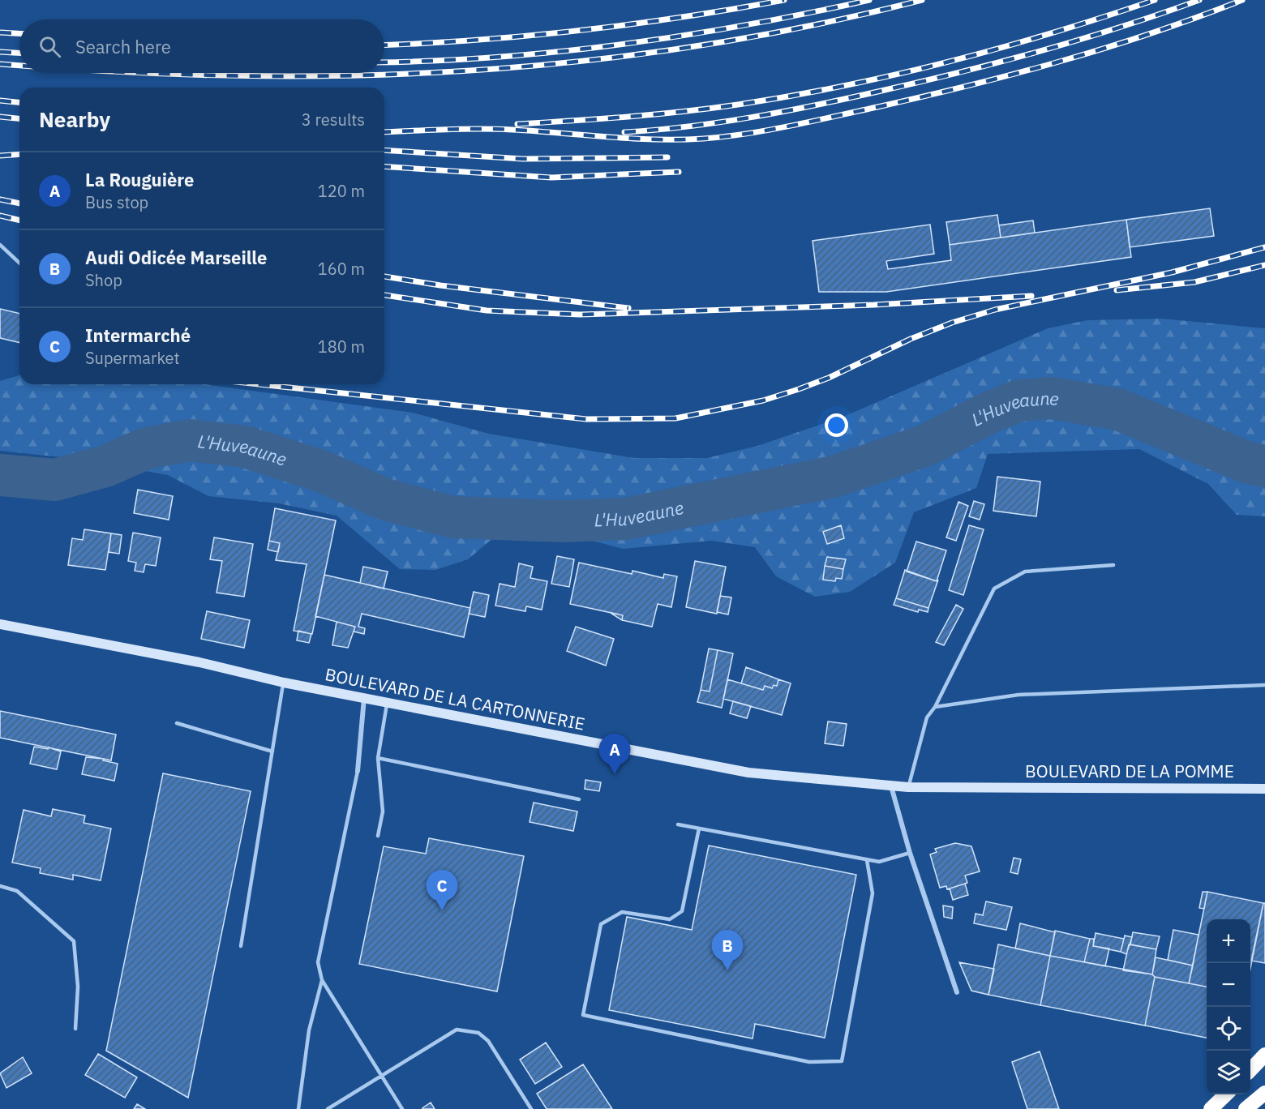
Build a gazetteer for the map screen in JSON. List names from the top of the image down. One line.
{"streets":{"main road":["BOULEVARD DE LA CARTONNERIE","BOULEVARD DE LA POMME"]},"crossings":[["BOULEVARD DE LA CARTONNERIE","BOULEVARD DE LA POMME"]],"water":["L'Huveaune"],"page":{"search":"Search here","heading":["Nearby","3 results"],"list":[{"mark":"A","name":"La Rouguière","note":"Bus stop","value":"120 m"},{"mark":"B","name":"Audi Odicée Marseille","note":"Shop","value":"160 m"},{"mark":"C","name":"Intermarché","note":"Supermarket","value":"180 m"}],"pins":["A","C","B"],"map_buttons":["+","−"]}}
